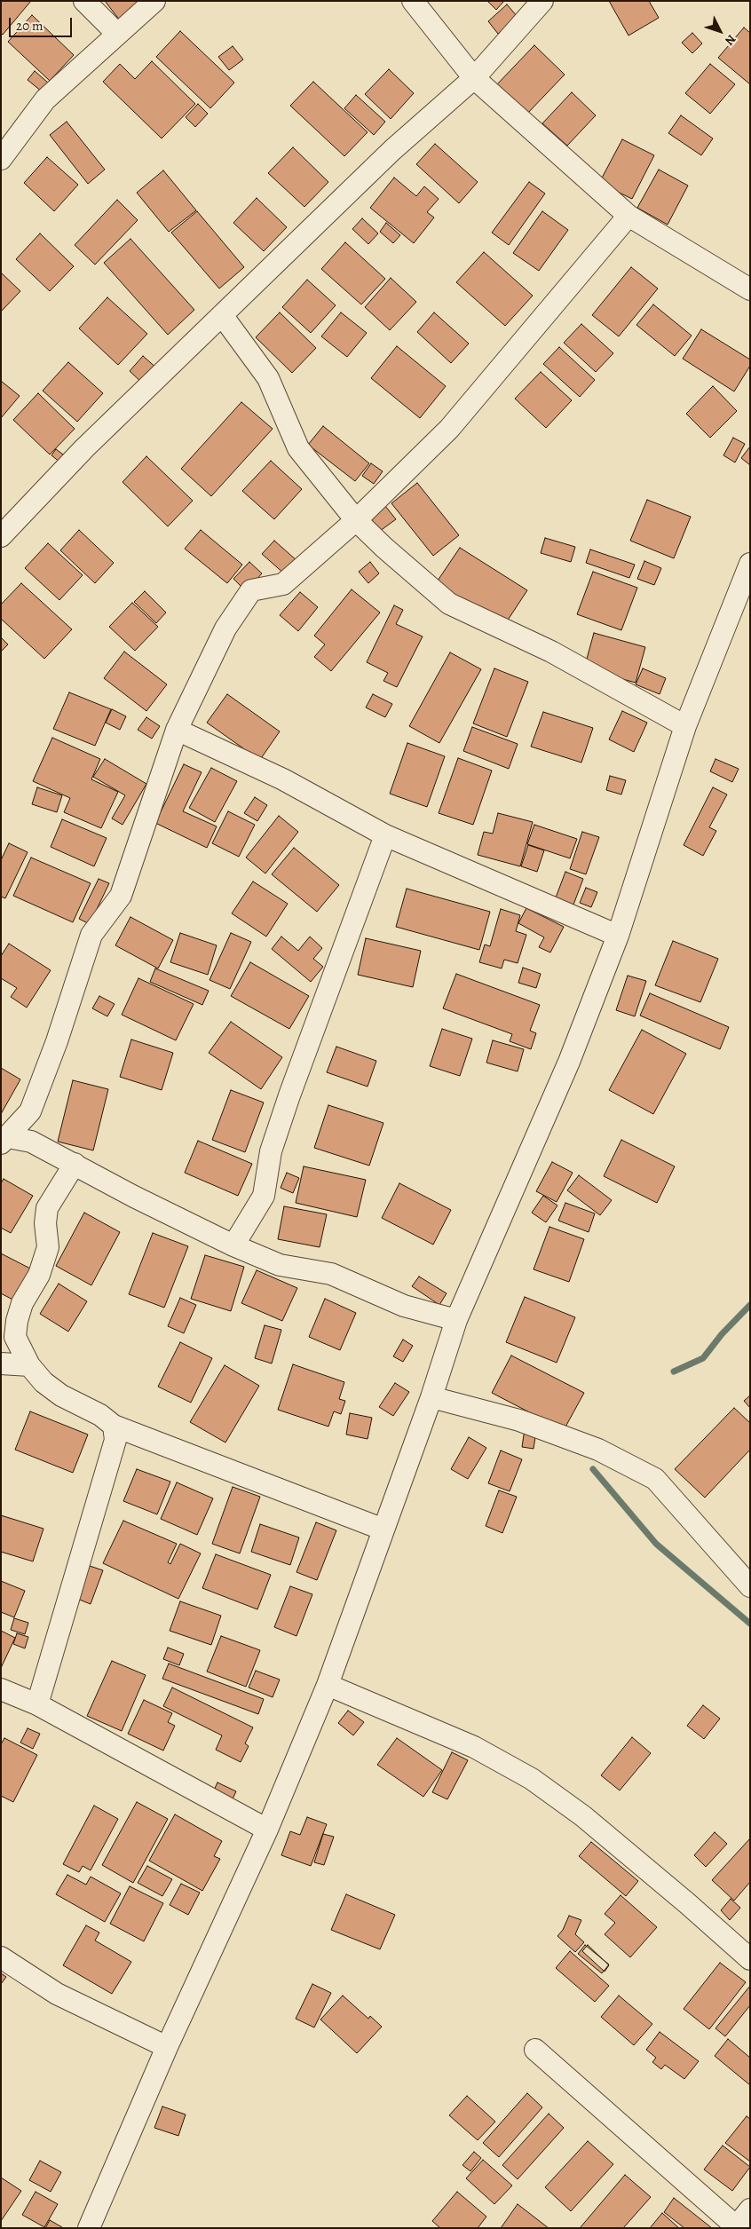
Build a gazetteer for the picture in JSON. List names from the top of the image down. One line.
{"scale_bar":"20 m","north":"bottom right"}
